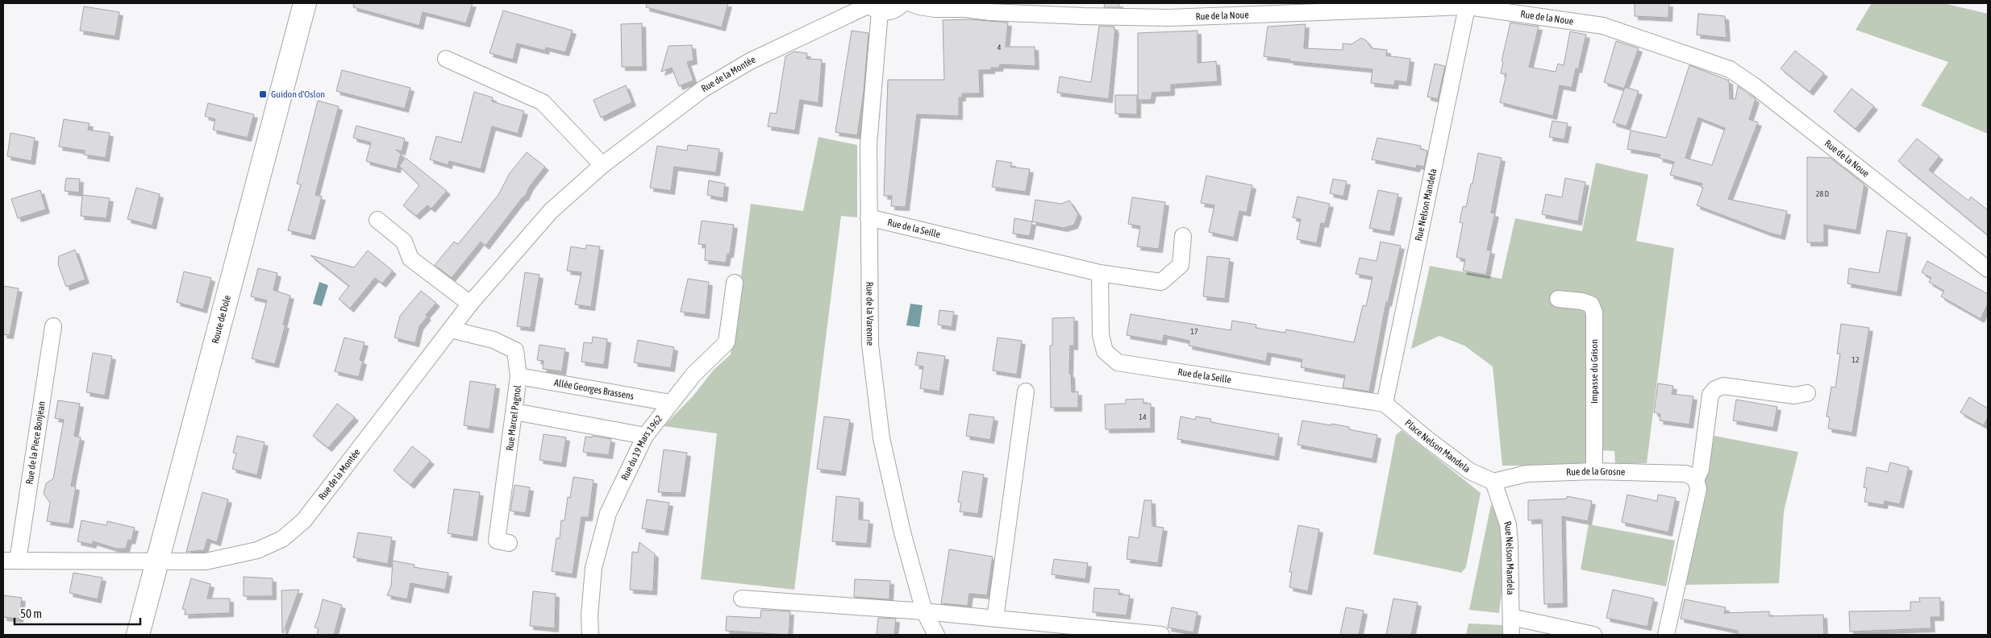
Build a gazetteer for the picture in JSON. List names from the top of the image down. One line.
{"streets":{"main road":["Route de Dole"],"street":["Rue de la Noue","Rue de la Montée","Rue Nelson Mandela","Rue de la Seille","Rue de la Varenne","Impasse du Grison","Allée Georges Brassens","Rue Marcel Pagnol","Rue de la Piece Bonjean","Place Nelson Mandela","Rue du 19 Mars 1962","Rue de la Grosne"]},"crossings":[["Rue de la Noue","Rue Nelson Mandela"],["Rue de la Montée","Rue de la Varenne"],["Rue de la Montée","Route de Dole"],["Rue de la Montée","Rue Marcel Pagnol"],["Rue de la Montée","Rue de la Piece Bonjean"],["Rue Nelson Mandela","Rue de la Seille"],["Rue Nelson Mandela","Place Nelson Mandela"],["Rue Nelson Mandela","Rue de la Grosne"],["Rue de la Seille","Rue de la Varenne"],["Rue de la Seille","Place Nelson Mandela"],["Route de Dole","Rue de la Piece Bonjean"],["Impasse du Grison","Rue de la Grosne"],["Allée Georges Brassens","Rue Marcel Pagnol"],["Allée Georges Brassens","Rue du 19 Mars 1962"],["Place Nelson Mandela","Rue de la Grosne"]],"places":{"transit":["Guidon d'Oslon"]},"house_numbers":["4","28 D","17","12","14"],"scale_bar":"50 m"}
